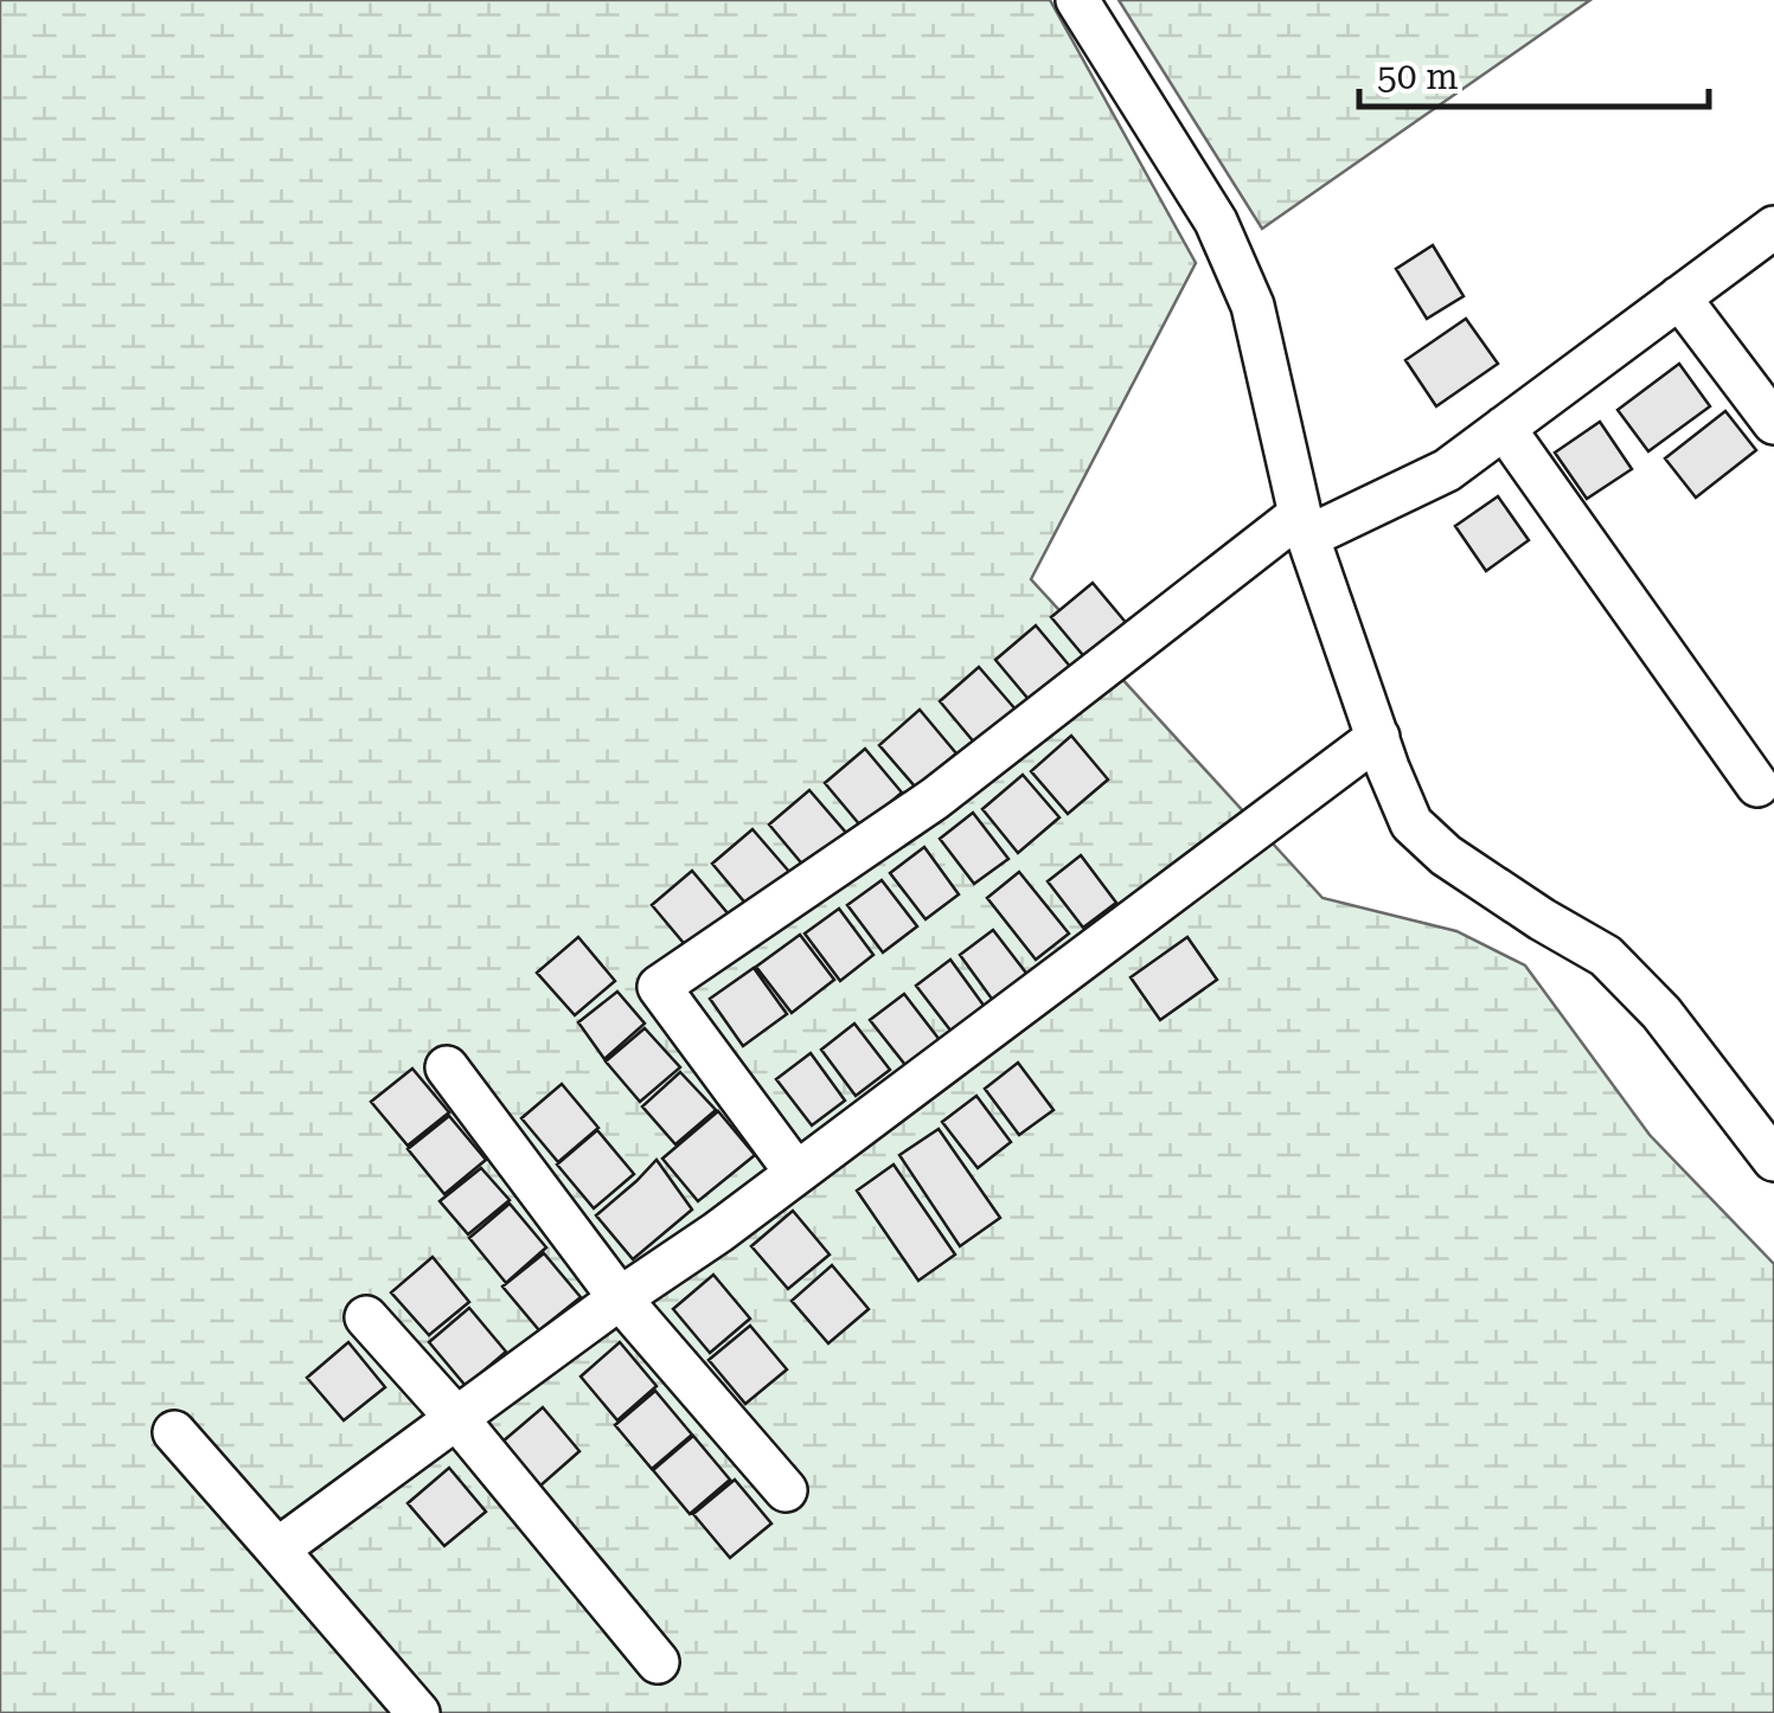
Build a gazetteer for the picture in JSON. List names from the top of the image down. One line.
{"scale_bar":"50 m"}
